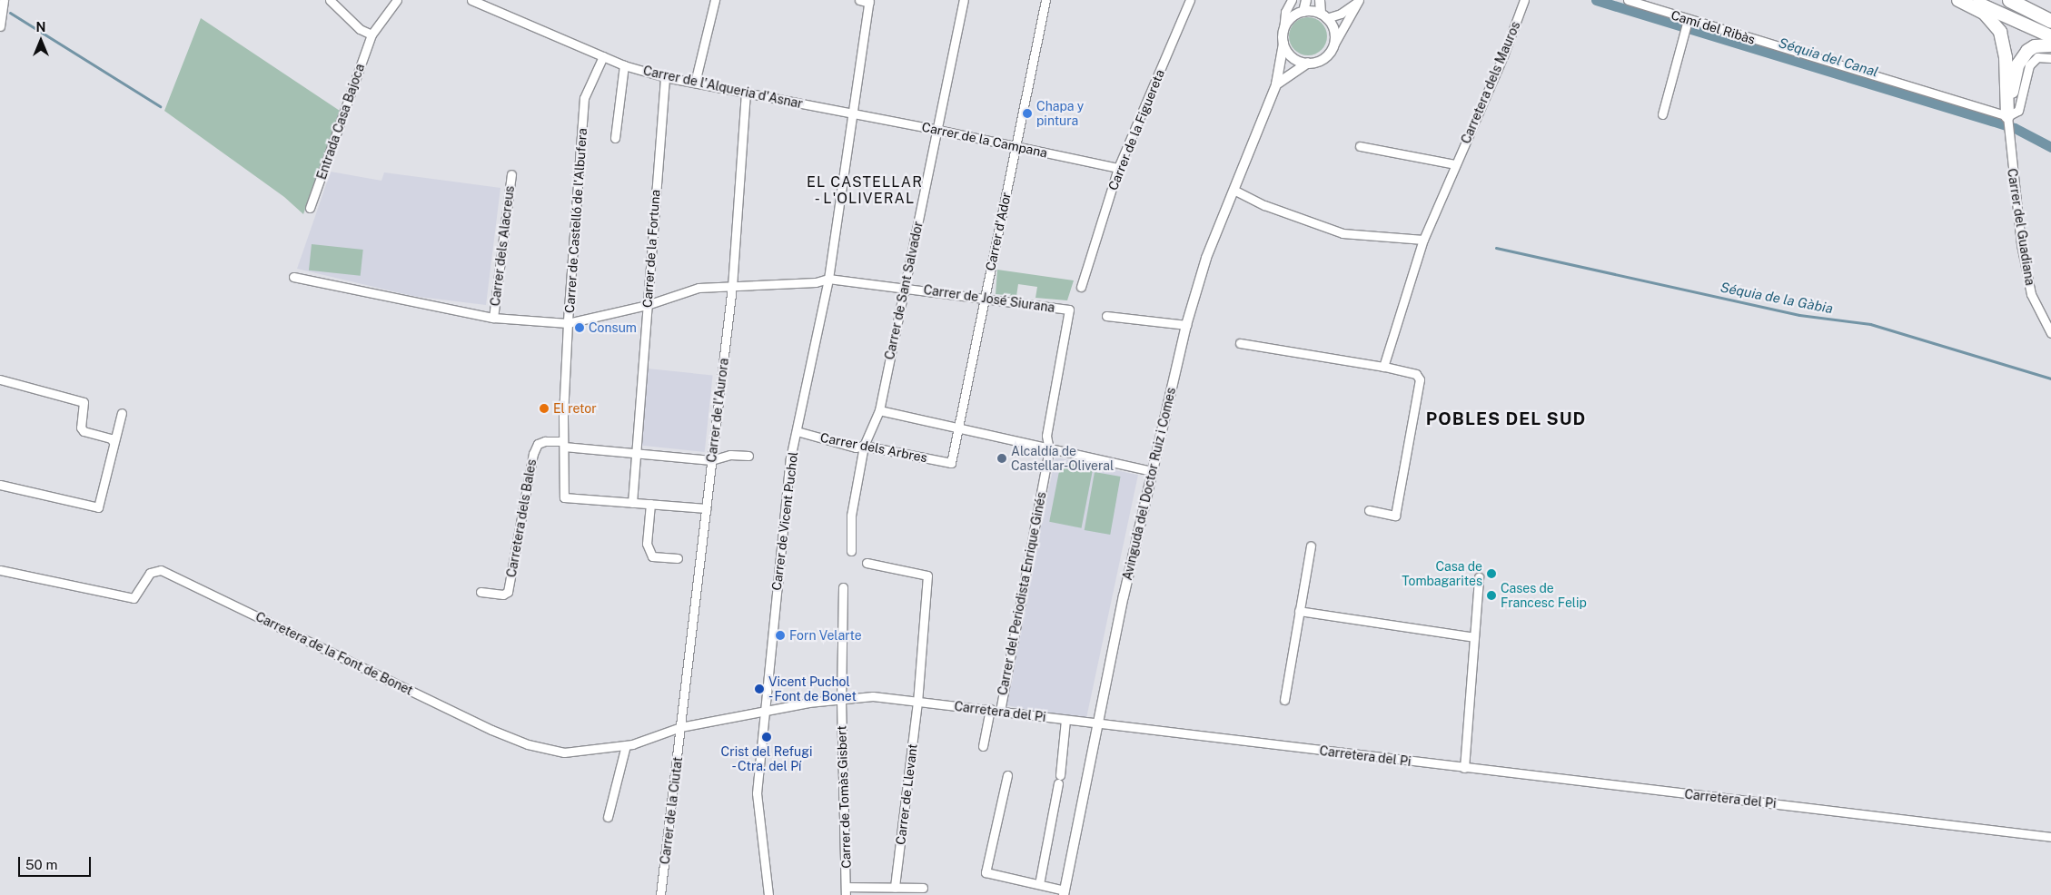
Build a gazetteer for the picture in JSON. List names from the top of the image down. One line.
{"streets":{"street":["Camí del Ribàs","Carretera dels Mauros","Carrer de l'Alqueria d'Asnar","Entrada Casa Bajoca","Carrer de la Figuereta","Carrer de la Campana","Carrer de Castelló de l'Albufera","Carrer del Guadiana","Carrer d'Ador","Carrer dels Alacreus","Carrer de la Fortuna","Carrer de Sant Salvador","Carrer de José Siurana","Carrer de l'Aurora","Carrer dels Arbres","Avinguda del Doctor Ruiz i Comes","Carretera dels Bales","Carrer de Vicent Puchol","Carrer del Periodista Enrique Ginés","Carretera de la Font de Bonet","Carretera del Pi","Carrer de Llevant","Carrer de Tomàs Gisbert","Carrer de la Ciutat"]},"crossings":[["Camí del Ribàs","Carrer del Guadiana"],["Carrer de l'Alqueria d'Asnar","Carrer de la Campana"],["Carrer de l'Alqueria d'Asnar","Carrer de Castelló de l'Albufera"],["Carrer de l'Alqueria d'Asnar","Carrer de la Fortuna"],["Carrer de l'Alqueria d'Asnar","Carrer de l'Aurora"],["Carrer de l'Alqueria d'Asnar","Carrer de Vicent Puchol"],["Carrer de la Figuereta","Carrer de la Campana"],["Carrer de la Campana","Carrer d'Ador"],["Carrer de la Campana","Carrer de Sant Salvador"],["Carrer de la Campana","Carrer de Vicent Puchol"],["Carrer de Castelló de l'Albufera","Carrer de la Fortuna"],["Carrer de Castelló de l'Albufera","Carrer de José Siurana"],["Carrer de Castelló de l'Albufera","Carretera dels Bales"],["Carrer d'Ador","Carrer de José Siurana"],["Carrer d'Ador","Carrer dels Arbres"],["Carrer dels Alacreus","Carrer de José Siurana"],["Carrer de la Fortuna","Carrer de José Siurana"],["Carrer de la Fortuna","Carretera dels Bales"],["Carrer de Sant Salvador","Carrer de José Siurana"],["Carrer de Sant Salvador","Carrer dels Arbres"],["Carrer de José Siurana","Carrer de l'Aurora"],["Carrer de José Siurana","Carrer de Vicent Puchol"],["Carrer de José Siurana","Carrer del Periodista Enrique Ginés"],["Carrer de l'Aurora","Carretera dels Bales"],["Carrer de l'Aurora","Carretera de la Font de Bonet"],["Carrer de l'Aurora","Carretera del Pi"],["Carrer de l'Aurora","Carrer de la Ciutat"],["Carrer dels Arbres","Carrer de Vicent Puchol"],["Avinguda del Doctor Ruiz i Comes","Carretera del Pi"],["Carrer de Vicent Puchol","Carretera del Pi"],["Carrer del Periodista Enrique Ginés","Carretera del Pi"],["Carretera de la Font de Bonet","Carretera del Pi"],["Carretera de la Font de Bonet","Carrer de la Ciutat"],["Carretera del Pi","Carrer de Llevant"],["Carretera del Pi","Carrer de Tomàs Gisbert"],["Carretera del Pi","Carrer de la Ciutat"]],"districts":["EL CASTELLAR - L'OLIVERAL","POBLES DEL SUD"],"water":["Séquia del Canal","Séquia de la Gàbia"],"places":["Chapa y pintura","Consum","El retor","Alcaldía de Castellar-Oliveral","Casa de Tombagarites","Cases de Francesc Felip","Forn Velarte","Vicent Puchol - Font de Bonet","Crist del Refugi - Ctra. del Pí"],"scale_bar":"50 m","north":"top"}
